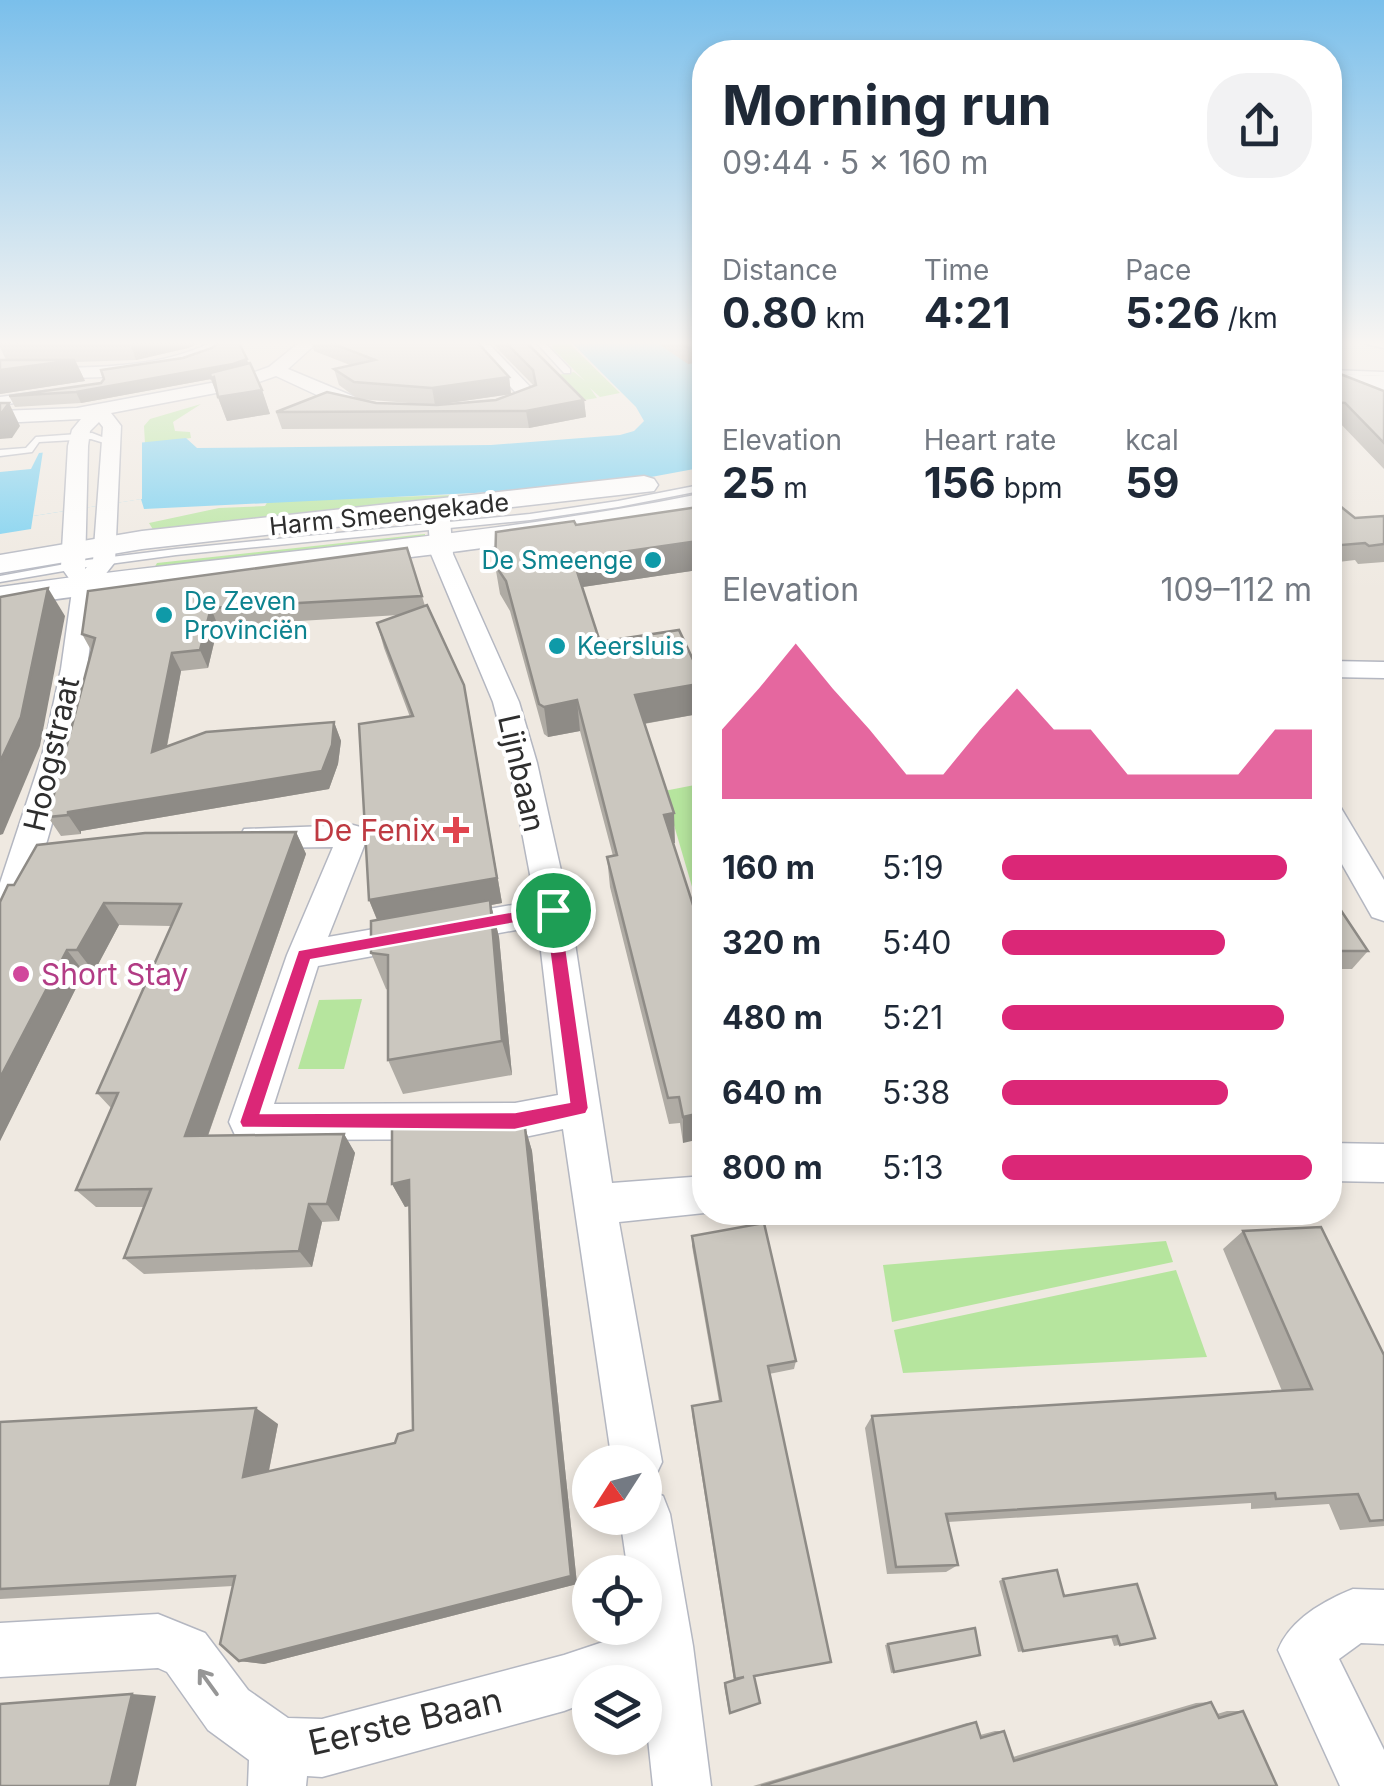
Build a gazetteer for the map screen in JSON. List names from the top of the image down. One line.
{"streets":{"main road":["Harm Smeengekade"],"street":["Hoogstraat","Lijnbaan","Eerste Baan"]},"crossings":[["Harm Smeengekade","Hoogstraat"],["Harm Smeengekade","Lijnbaan"]],"one_way":["Eerste Baan"],"places":{"other":["De Smeenge","De Zeven Provinciën","Keersluis","Short Stay"],"health":["De Fenix"]},"north":"bottom left","page":{"heading":["Morning run","09:44 · 5 × 160 m"],"stats":[["Distance","0.80 km"],["Time","4:21"],["Pace","5:26 /km"],["Elevation","25 m"],["Heart rate","156 bpm"],["kcal","59"]],"chart":["Elevation","109–112 m"],"list":[{"name":"160 m","note":"5:19"},{"name":"320 m","note":"5:40"},{"name":"480 m","note":"5:21"},{"name":"640 m","note":"5:38"},{"name":"800 m","note":"5:13"}]}}
